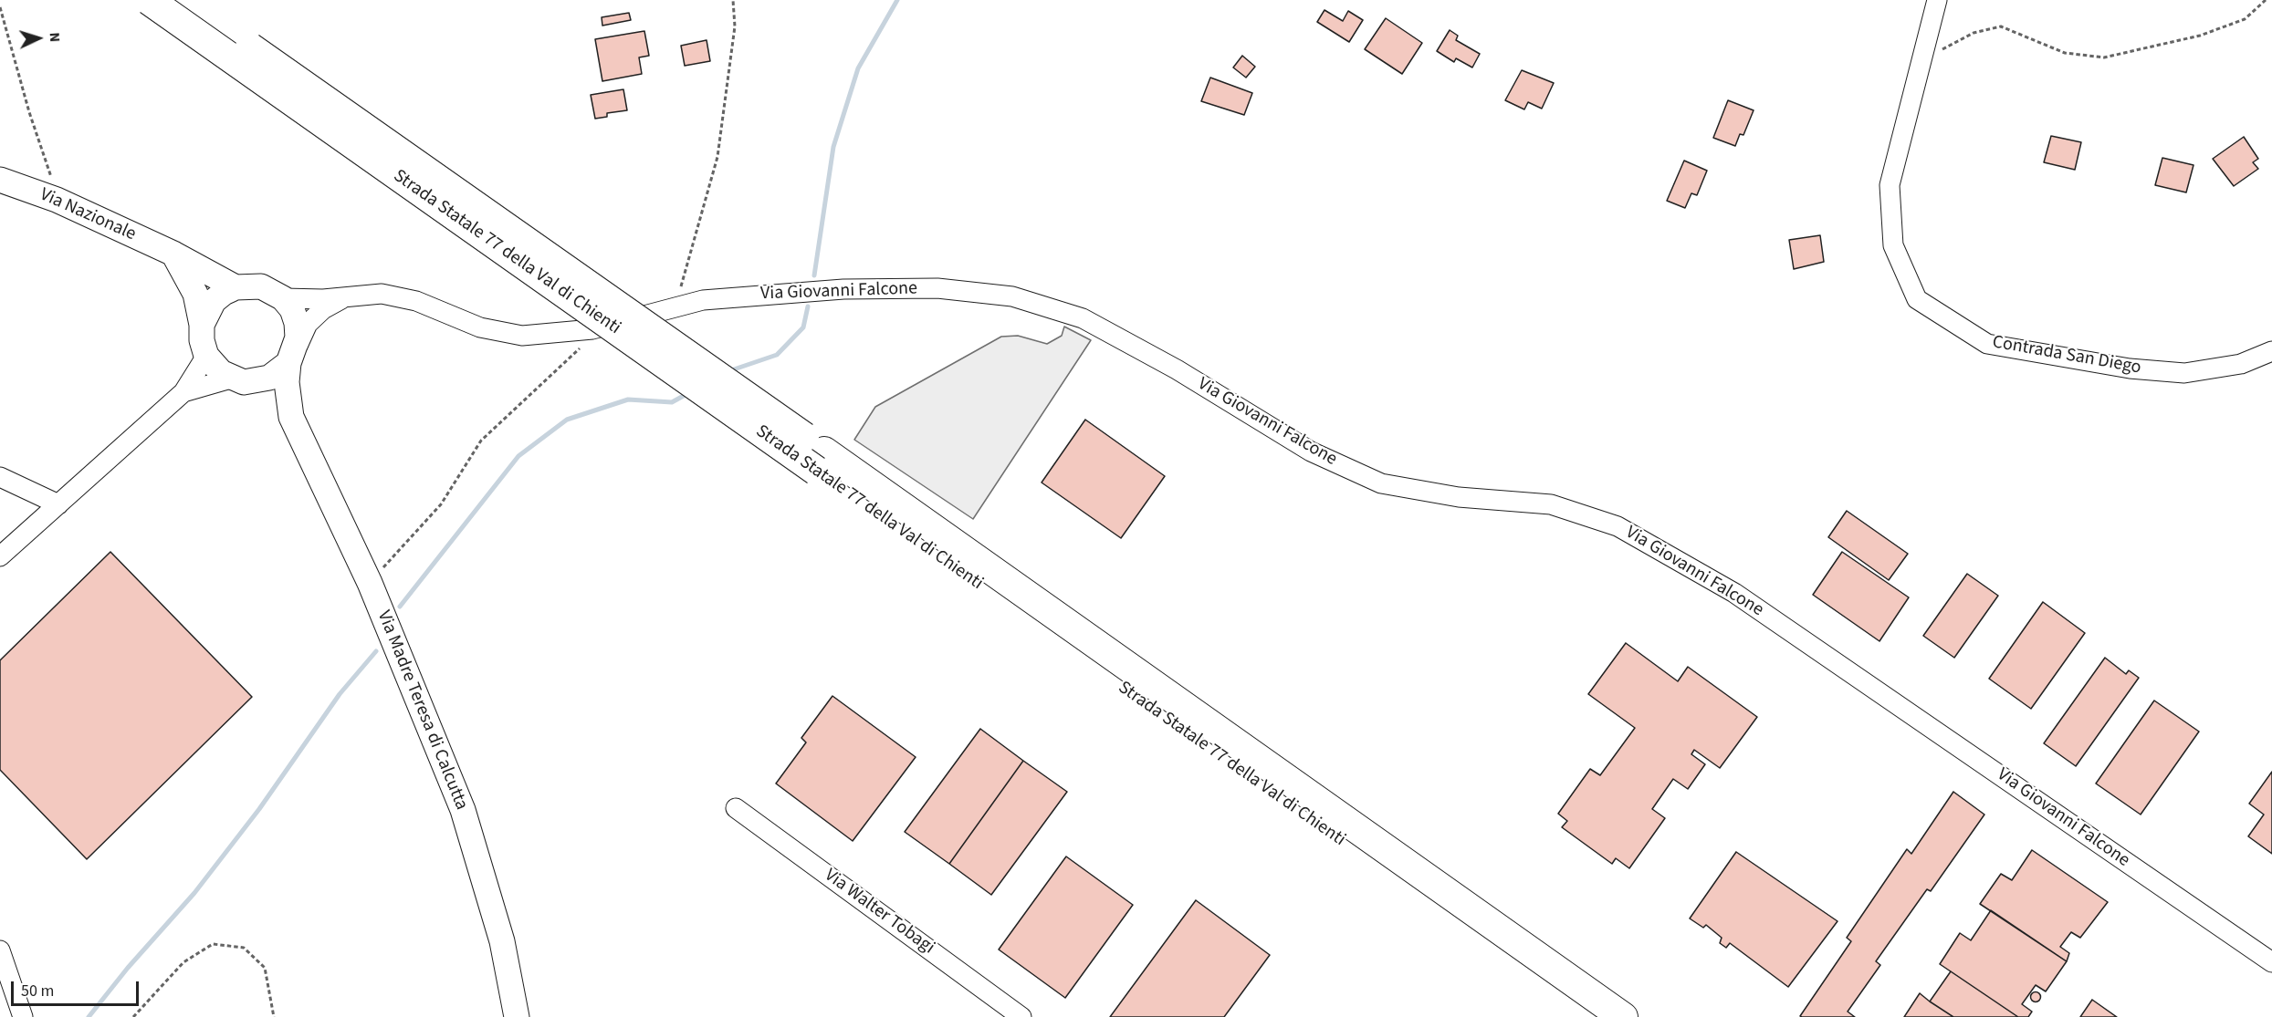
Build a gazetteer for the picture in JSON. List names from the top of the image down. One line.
{"streets":{"highway":["Strada Statale 77 della Val di Chienti"],"main road":["Via Nazionale","Via Madre Teresa di Calcutta"],"street":["Via Giovanni Falcone","Contrada San Diego","Via Walter Tobagi"]},"crossings":[["Via Nazionale","Via Giovanni Falcone"],["Via Nazionale","Via Madre Teresa di Calcutta"],["Via Giovanni Falcone","Via Madre Teresa di Calcutta"]],"scale_bar":"50 m","north":"right"}
